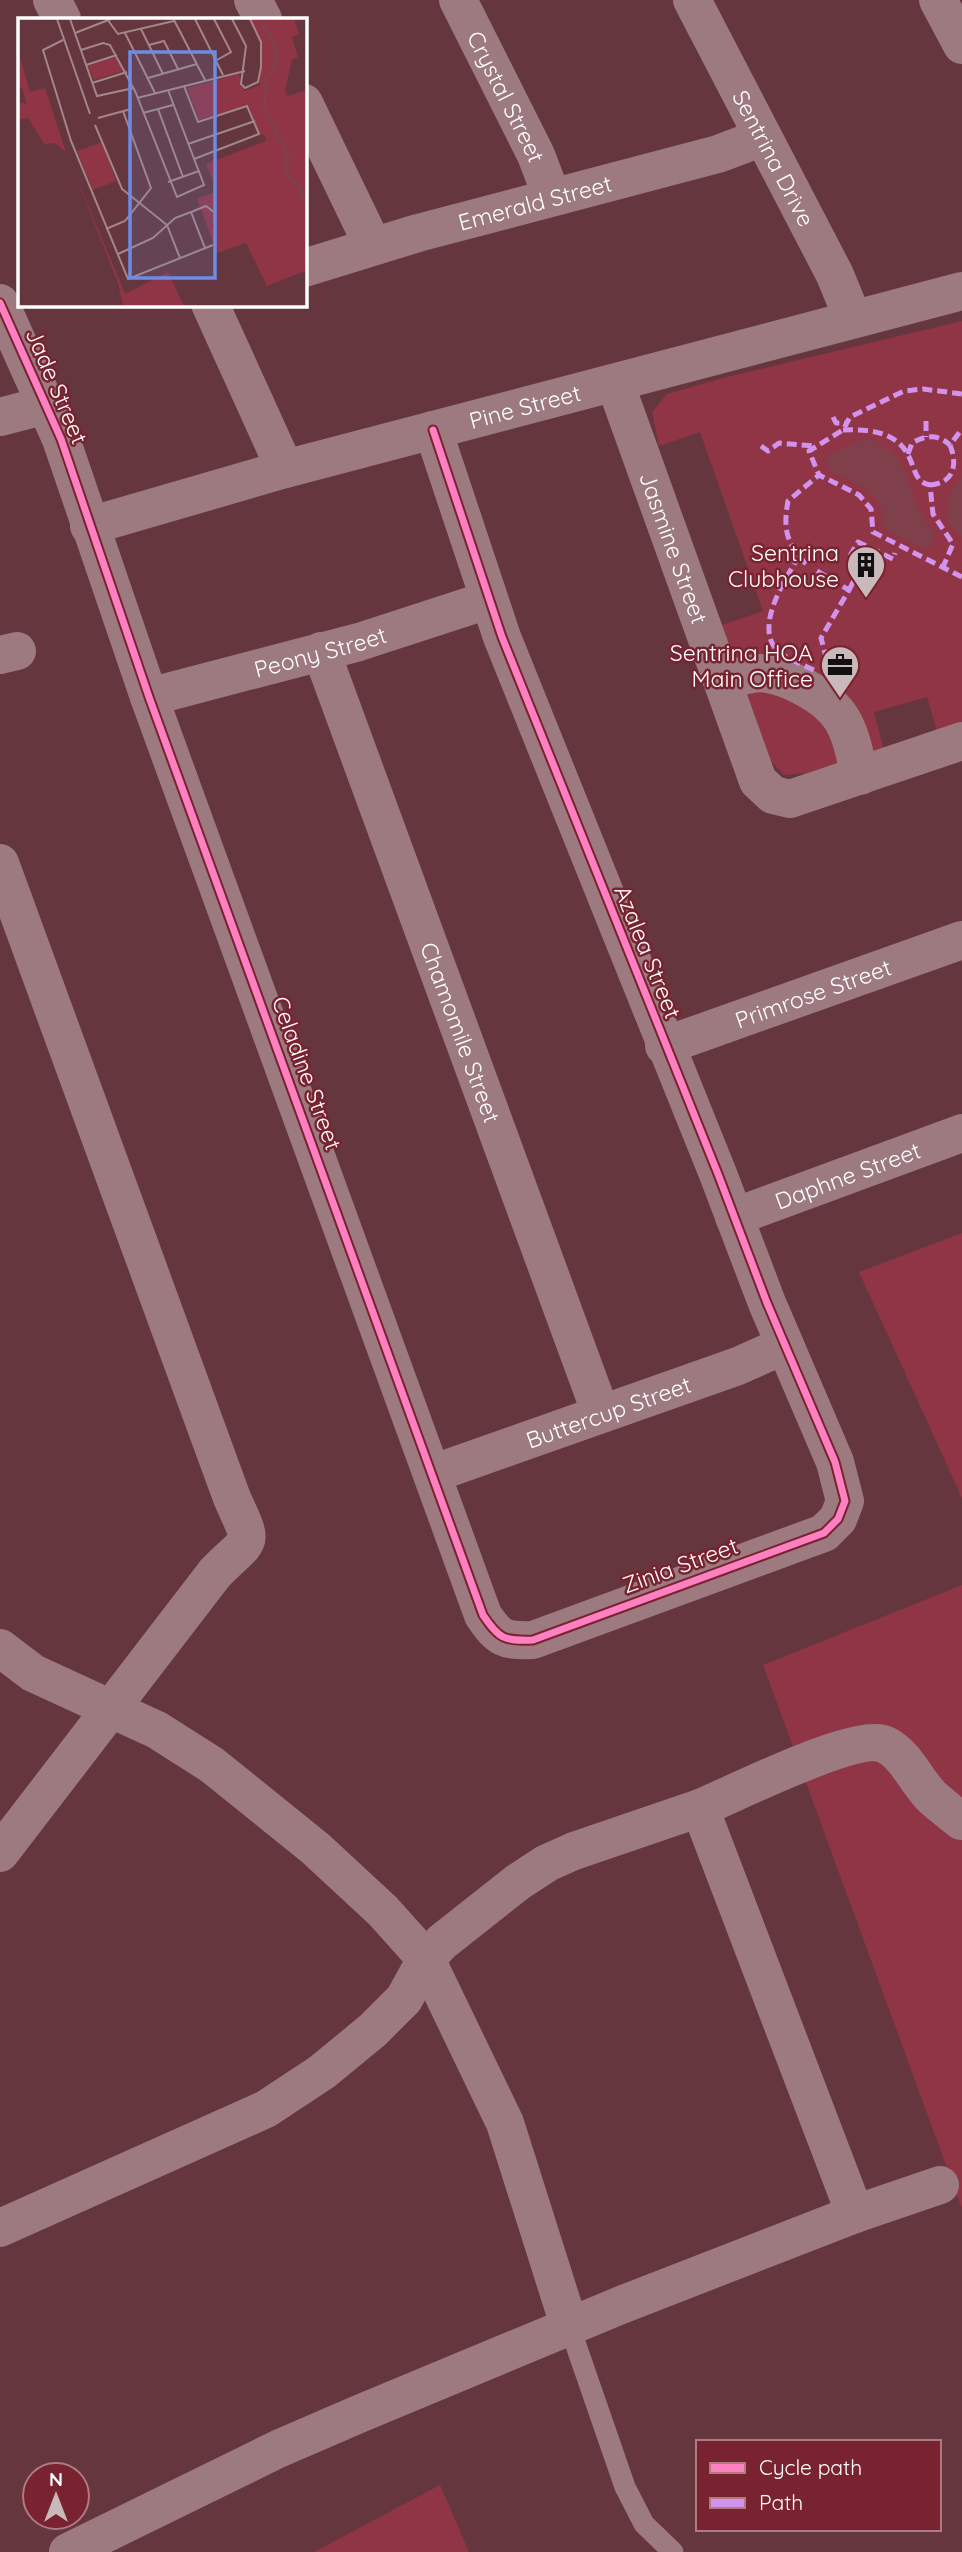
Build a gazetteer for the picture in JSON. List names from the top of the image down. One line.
{"streets":{"street":["Crystal Street","Sentrina Drive","Emerald Street","Jade Street","Pine Street","Jasmine Street","Peony Street","Azalea Street","Primrose Street","Chamomile Street","Celadine Street","Daphne Street","Buttercup Street","Zinia Street"]},"crossings":[["Crystal Street","Emerald Street"],["Sentrina Drive","Emerald Street"],["Sentrina Drive","Pine Street"],["Jade Street","Pine Street"],["Jade Street","Celadine Street"],["Pine Street","Jasmine Street"],["Pine Street","Azalea Street"],["Pine Street","Celadine Street"],["Peony Street","Azalea Street"],["Peony Street","Chamomile Street"],["Peony Street","Celadine Street"],["Azalea Street","Primrose Street"],["Azalea Street","Daphne Street"],["Azalea Street","Buttercup Street"],["Azalea Street","Zinia Street"],["Chamomile Street","Buttercup Street"],["Celadine Street","Buttercup Street"],["Celadine Street","Zinia Street"]],"places":{"building":["Sentrina Clubhouse"],"office":["Sentrina HOA Main Office"]},"legend":["Cycle path","Path"],"north":"top"}
